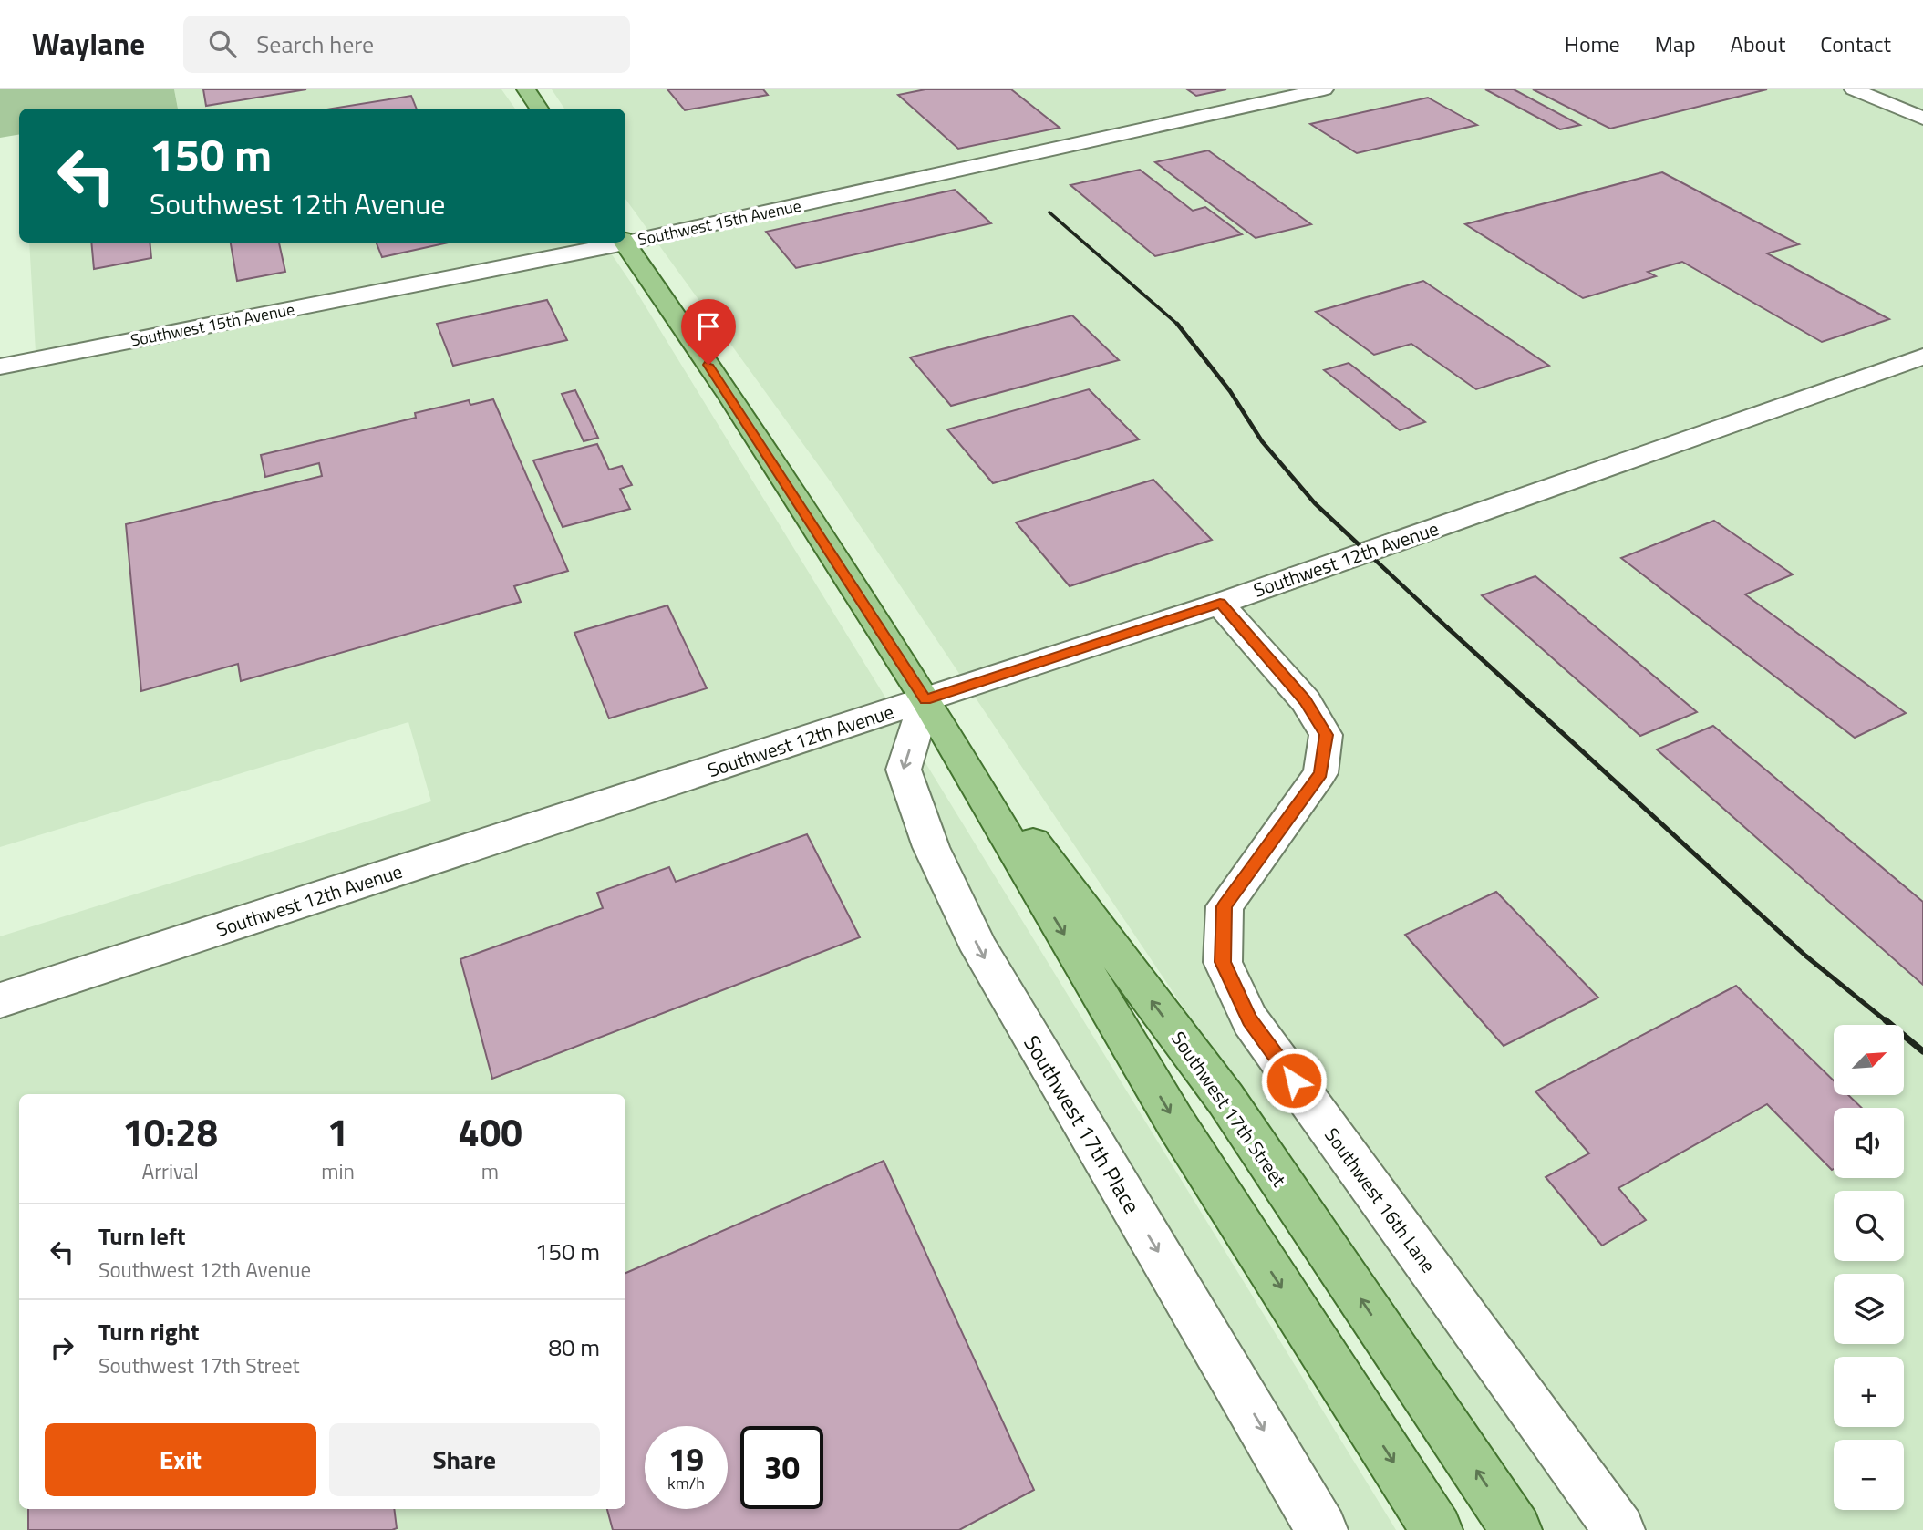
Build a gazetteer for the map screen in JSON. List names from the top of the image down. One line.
{"streets":{"main road":["Southwest 17th Street"],"street":["Southwest 15th Avenue","Southwest 12th Avenue","Southwest 17th Place","Southwest 16th Lane"]},"crossings":[["Southwest 12th Avenue","Southwest 17th Street"],["Southwest 12th Avenue","Southwest 17th Place"],["Southwest 12th Avenue","Southwest 16th Lane"],["Southwest 17th Street","Southwest 17th Place"]],"one_way":["Southwest 17th Place"],"north":"top right","page":{"header":"Waylane","search":"Search here","nav":["Home","Map","About","Contact"],"turn":["150 m","Southwest 12th Avenue"],"map_buttons":["+","−"],"eta":["10:28","Arrival","1","min","400","m"],"list":[{"name":"Turn left","note":"Southwest 12th Avenue","value":"150 m"},{"name":"Turn right","note":"Southwest 17th Street","value":"80 m"}],"buttons":["Exit","Share"],"speed":"19 km/h","limit":"30"}}
